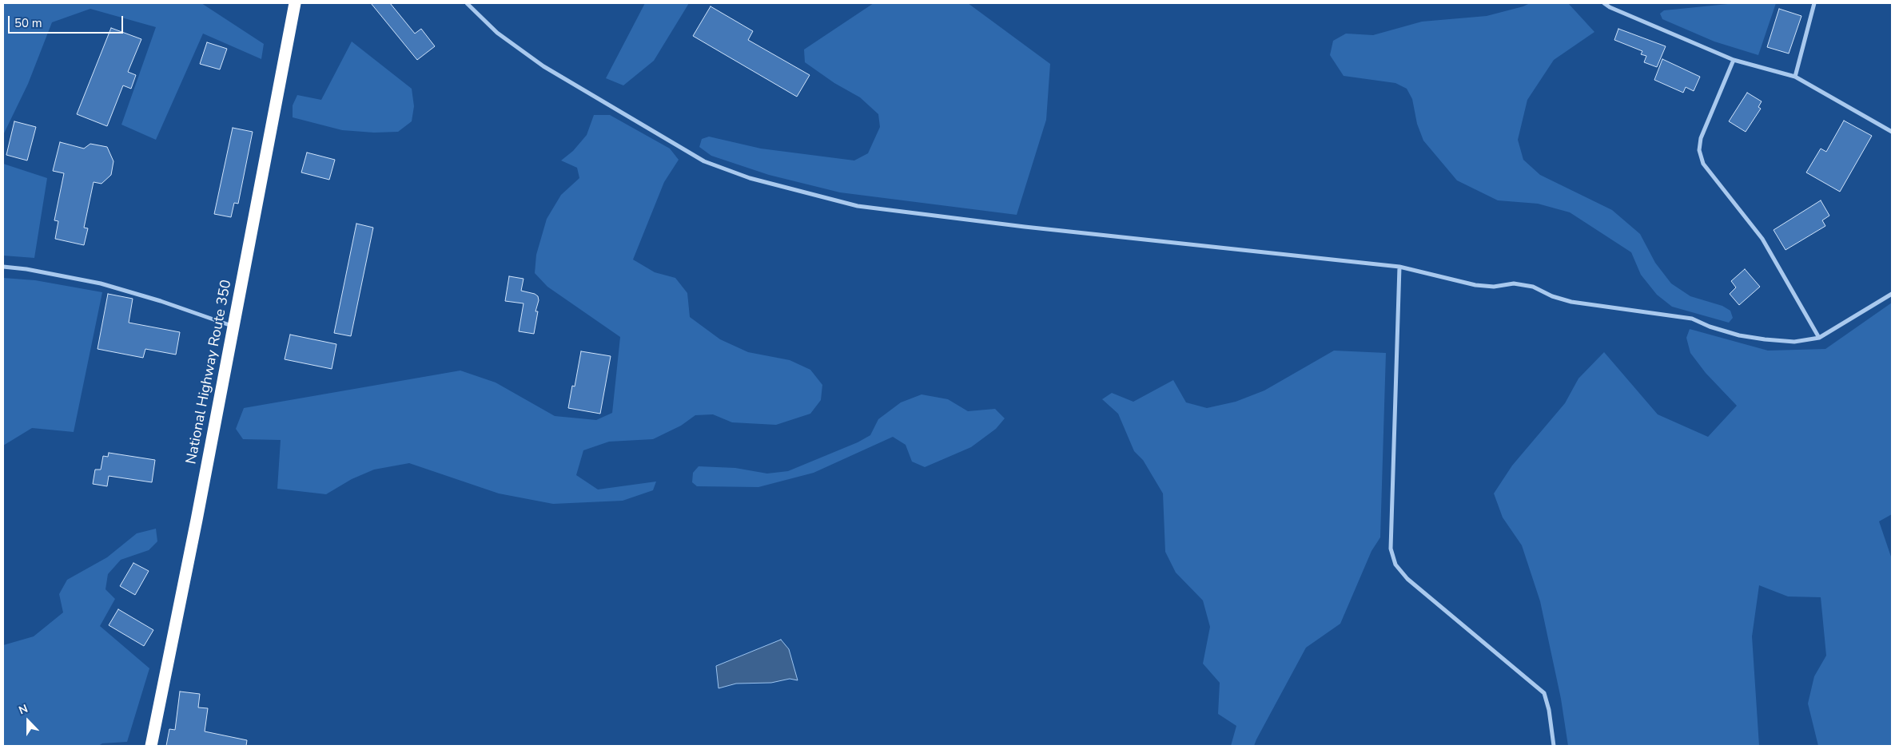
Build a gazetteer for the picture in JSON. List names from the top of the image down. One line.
{"streets":{"highway":["National Highway Route 350"]},"scale_bar":"50 m","north":"top"}
